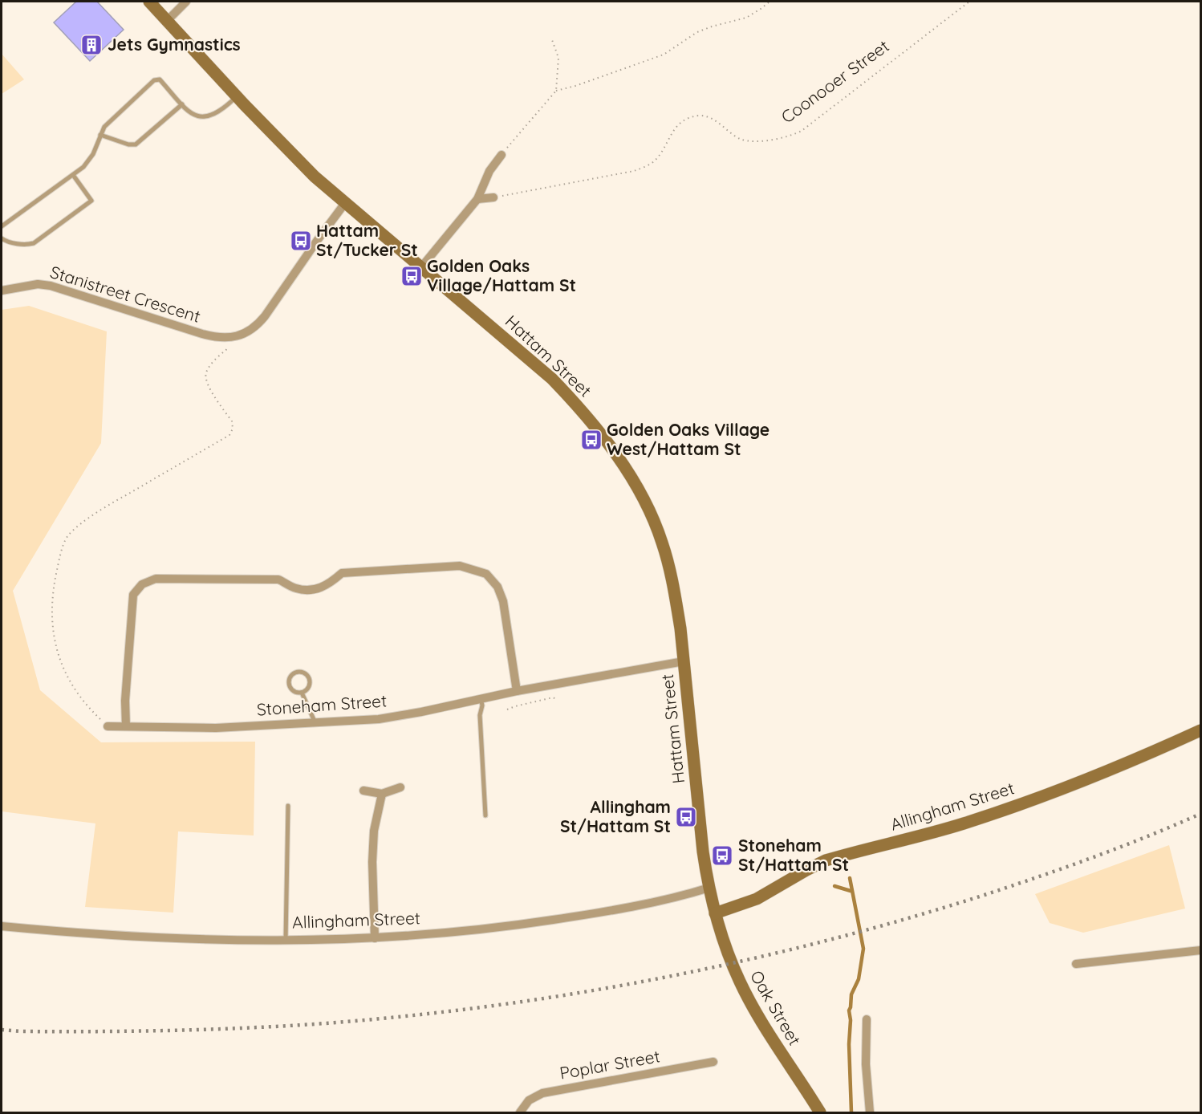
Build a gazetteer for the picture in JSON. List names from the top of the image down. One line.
{"streets":{"main road":["Hattam Street","Allingham Street","Oak Street"],"street":["Stanistreet Crescent","Stoneham Street","Poplar Street"],"path":["Coonooer Street"]},"crossings":[["Hattam Street","Stoneham Street"],["Hattam Street","Allingham Street"],["Hattam Street","Oak Street"],["Allingham Street","Oak Street"]],"places":{"building":["Jets Gymnastics"],"bus stop":["Hattam St/Tucker St","Golden Oaks Village/Hattam St","Golden Oaks Village West/Hattam St","Allingham St/Hattam St","Stoneham St/Hattam St"]}}
